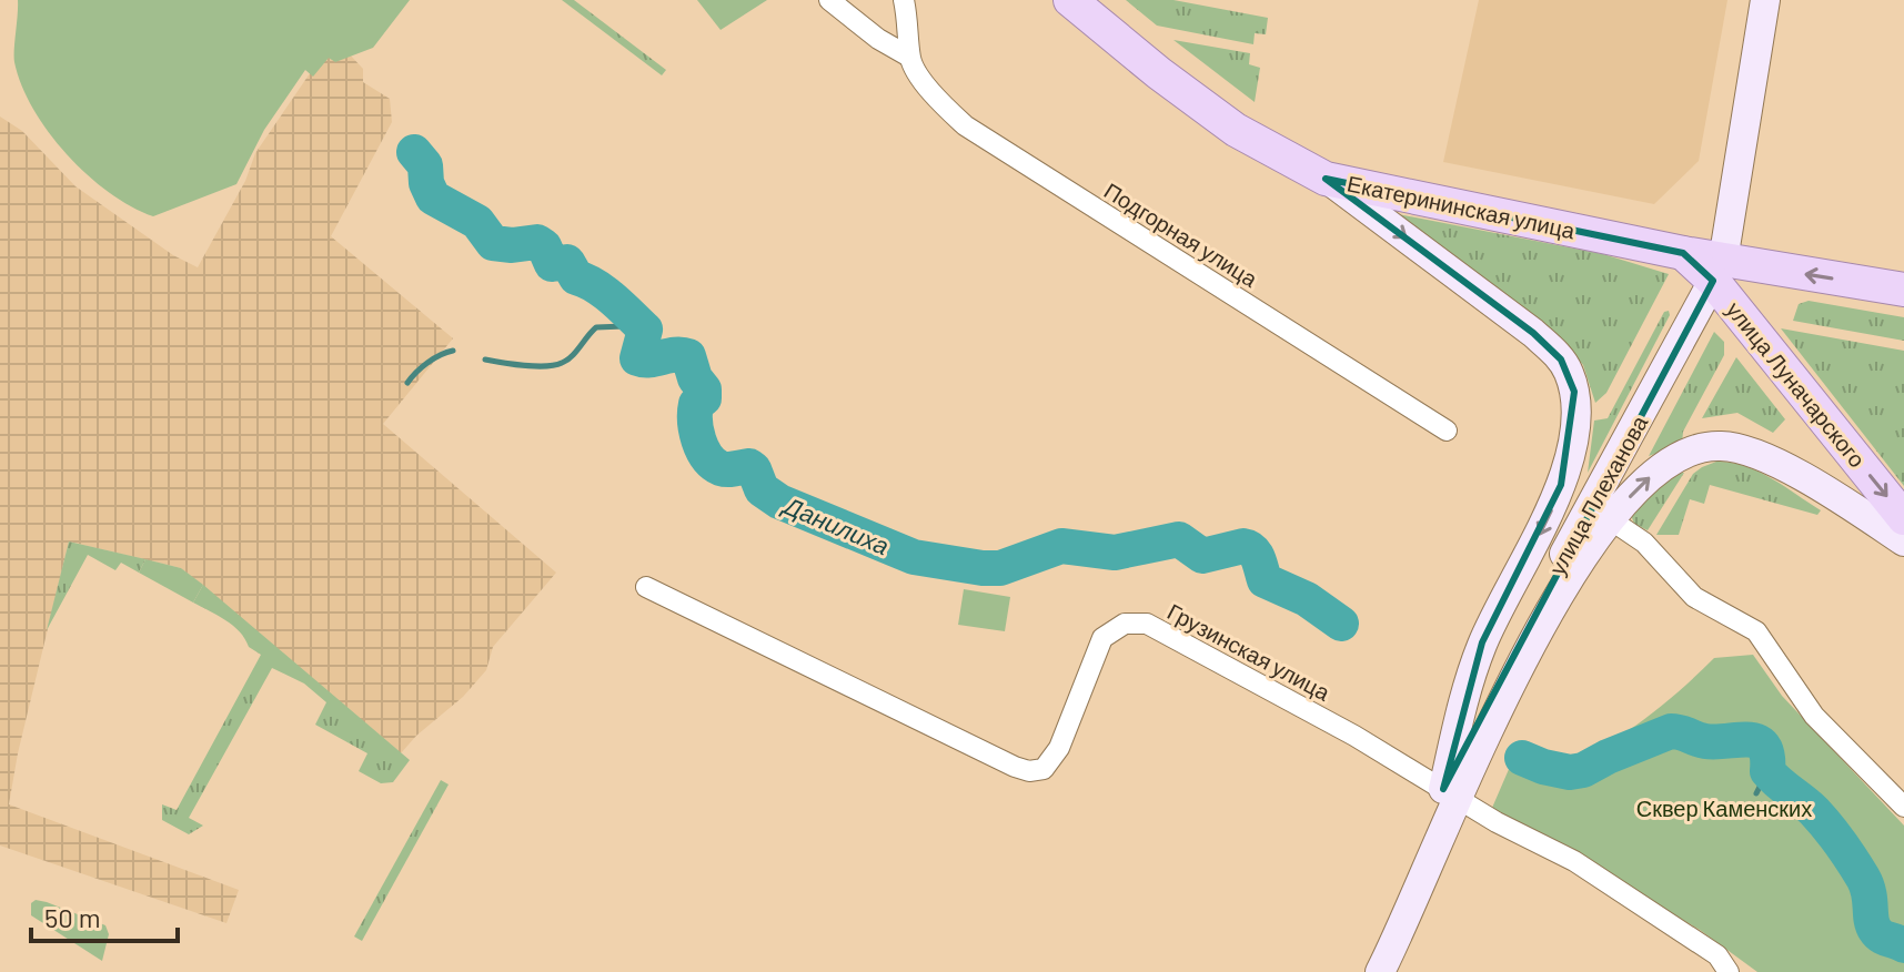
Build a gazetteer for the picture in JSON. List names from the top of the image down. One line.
{"streets":{"main road":["Екатерининская улица","улица Луначарского","улица Плеханова"],"street":["Подгорная улица","Грузинская улица"]},"crossings":[["Екатерининская улица","улица Луначарского"],["Екатерининская улица","улица Плеханова"],["улица Луначарского","улица Плеханова"],["улица Плеханова","Грузинская улица"]],"one_way":["улица Луначарского"],"water":["Данилиха"],"parks":["Сквер Каменских"],"scale_bar":"50 m"}
